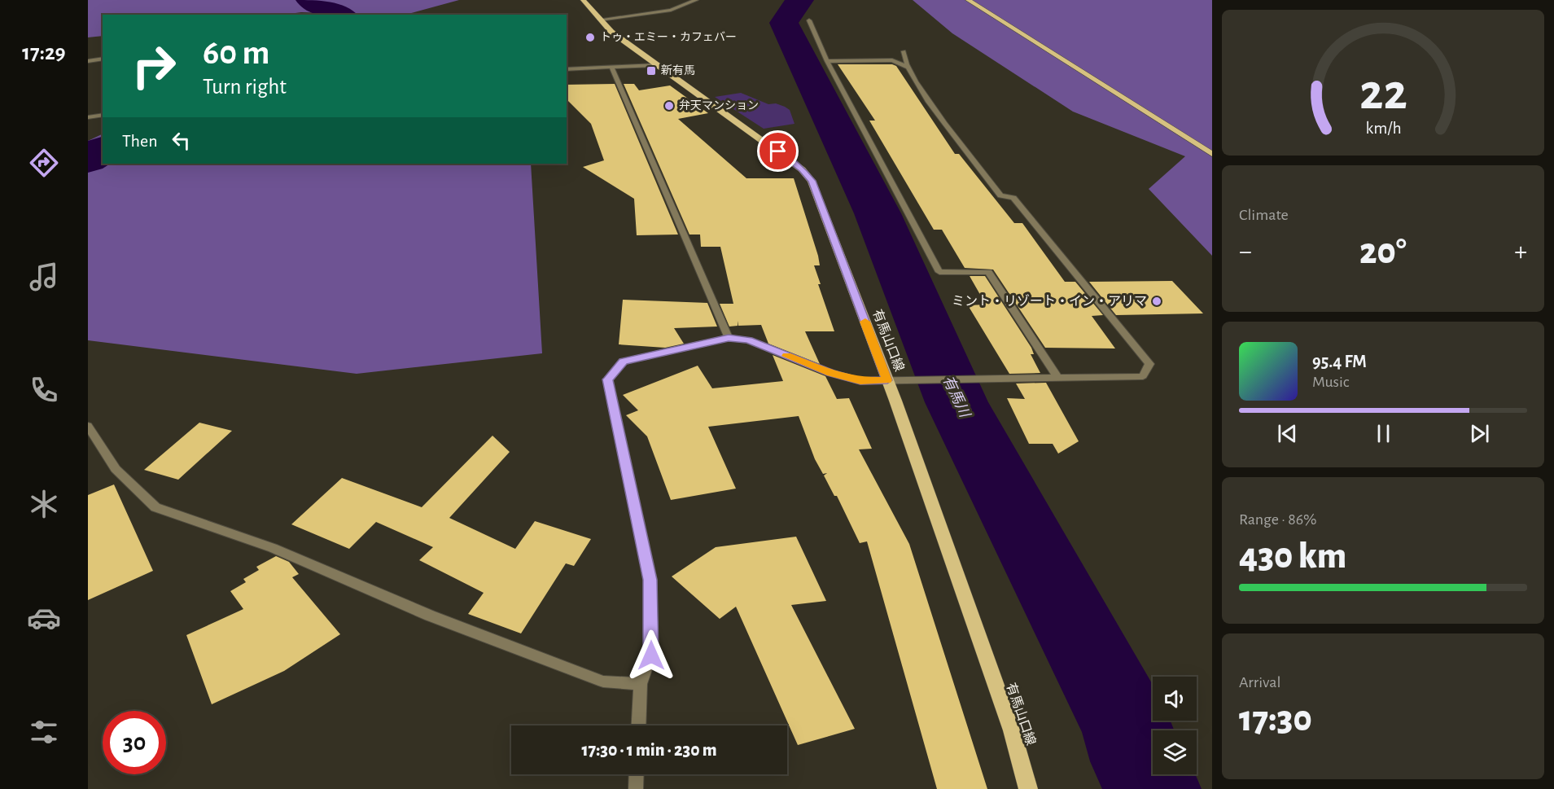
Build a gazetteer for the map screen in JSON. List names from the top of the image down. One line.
{"streets":{"main road":["有馬山口線"]},"water":["有馬川"],"places":{"other":["トゥ・エミー・カフェバー","弁天マンション","ミント・リゾート・イン・アリマ"],"transit":["新有馬"]},"page":{"tabs":"17:29","turn":["60 m","Turn right"],"then":"Then","tile":["Climate",["Range · 86%","430 km"],["Arrival","17:30"]],"heat":["−","20°","+"],"song":["95.4 FM","Music"],"limit":"30","trip":"17:30 · 1 min · 230 m","gauge":["22","km/h"]}}
